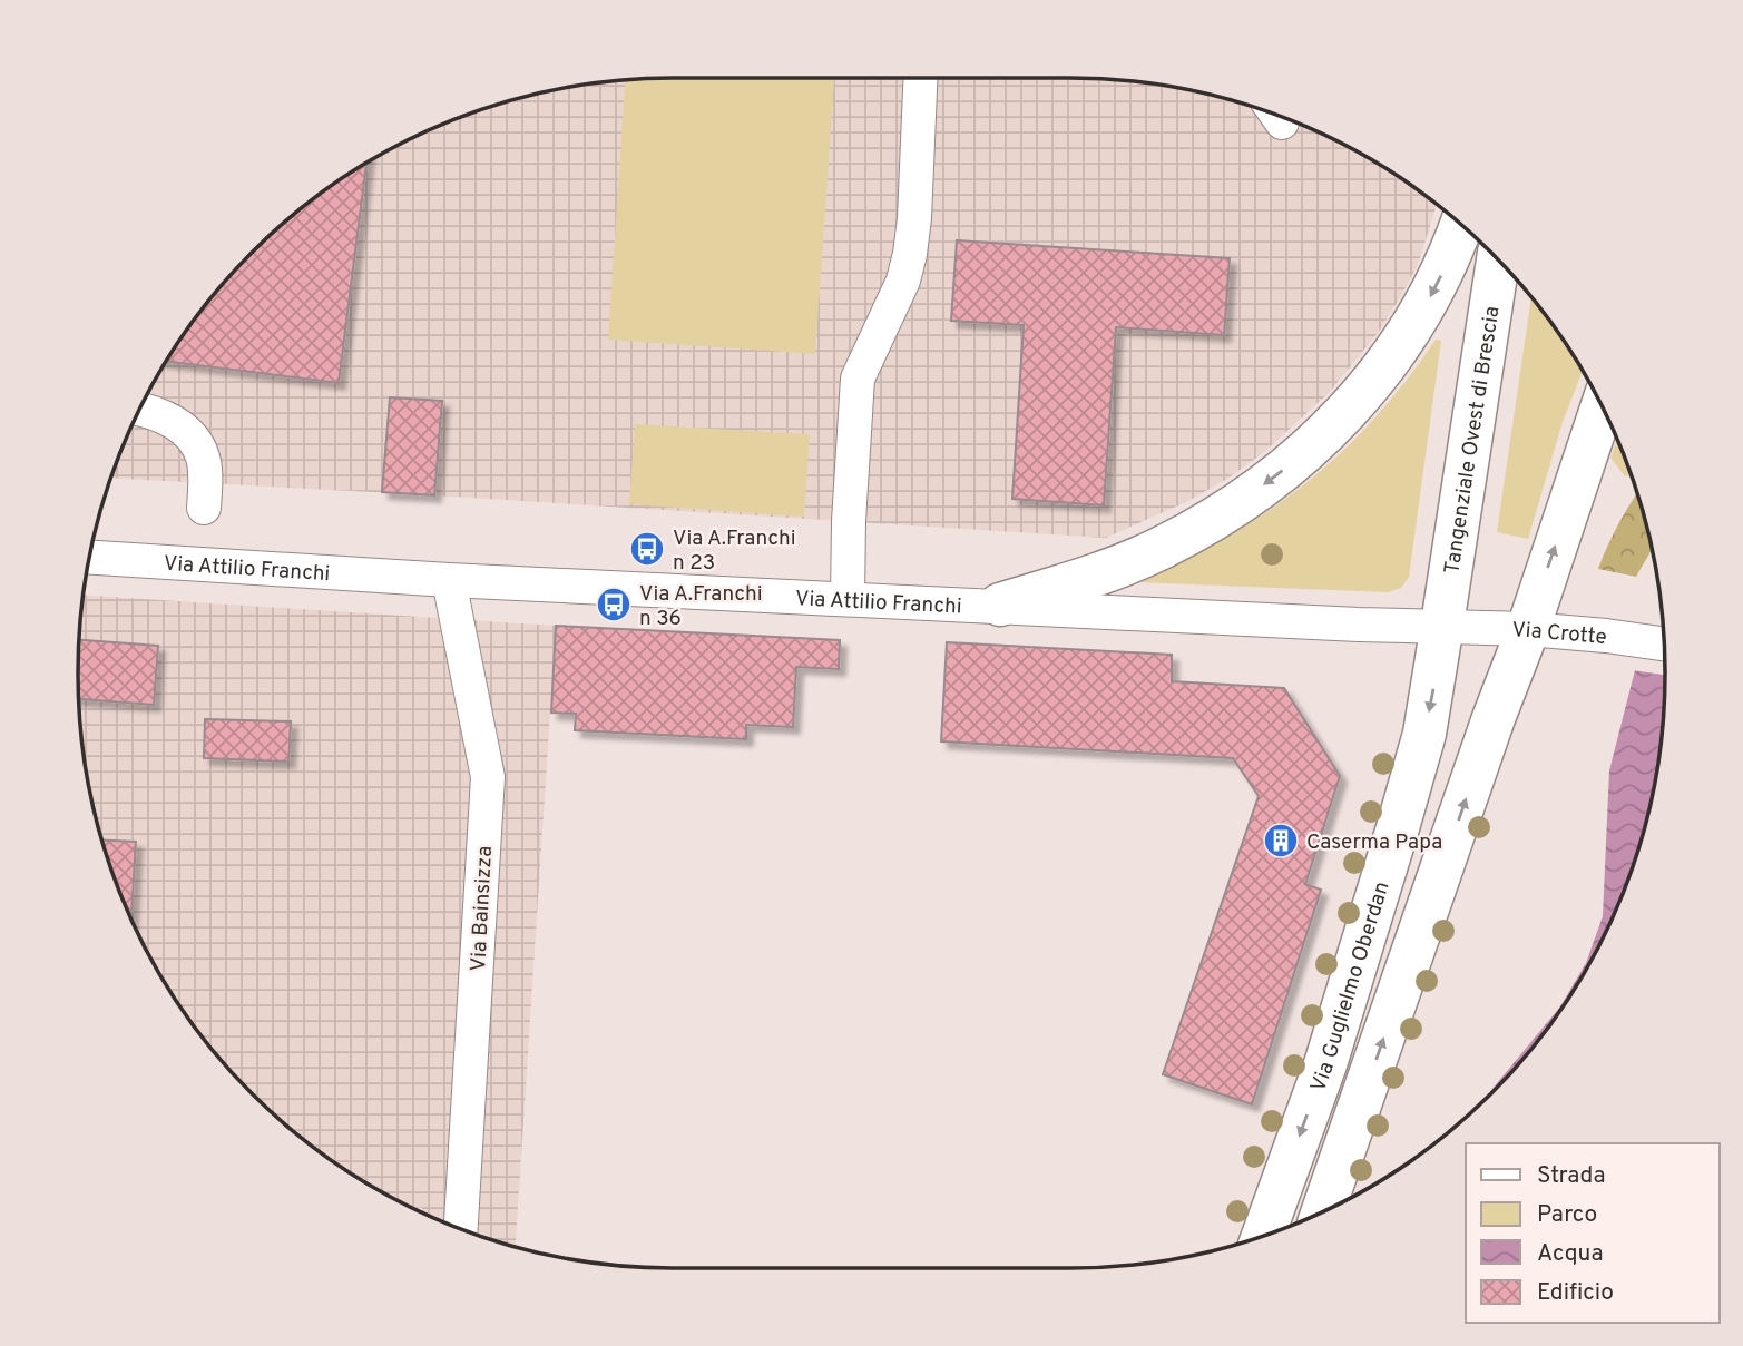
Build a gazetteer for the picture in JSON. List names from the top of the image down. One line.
{"streets":{"main road":["Tangenziale Ovest di Brescia","Via Guglielmo Oberdan"],"street":["Via Attilio Franchi","Via Crotte","Via Bainsizza"]},"crossings":[["Tangenziale Ovest di Brescia","Via Attilio Franchi"],["Tangenziale Ovest di Brescia","Via Crotte"],["Tangenziale Ovest di Brescia","Via Guglielmo Oberdan"],["Via Attilio Franchi","Via Crotte"],["Via Attilio Franchi","Via Bainsizza"],["Via Attilio Franchi","Via Guglielmo Oberdan"],["Via Crotte","Via Guglielmo Oberdan"]],"places":{"bus stop":["Via A.Franchi n 23","Via A.Franchi n 36"],"building":["Caserma Papa"]},"legend":["Strada","Parco","Acqua","Edificio"]}
